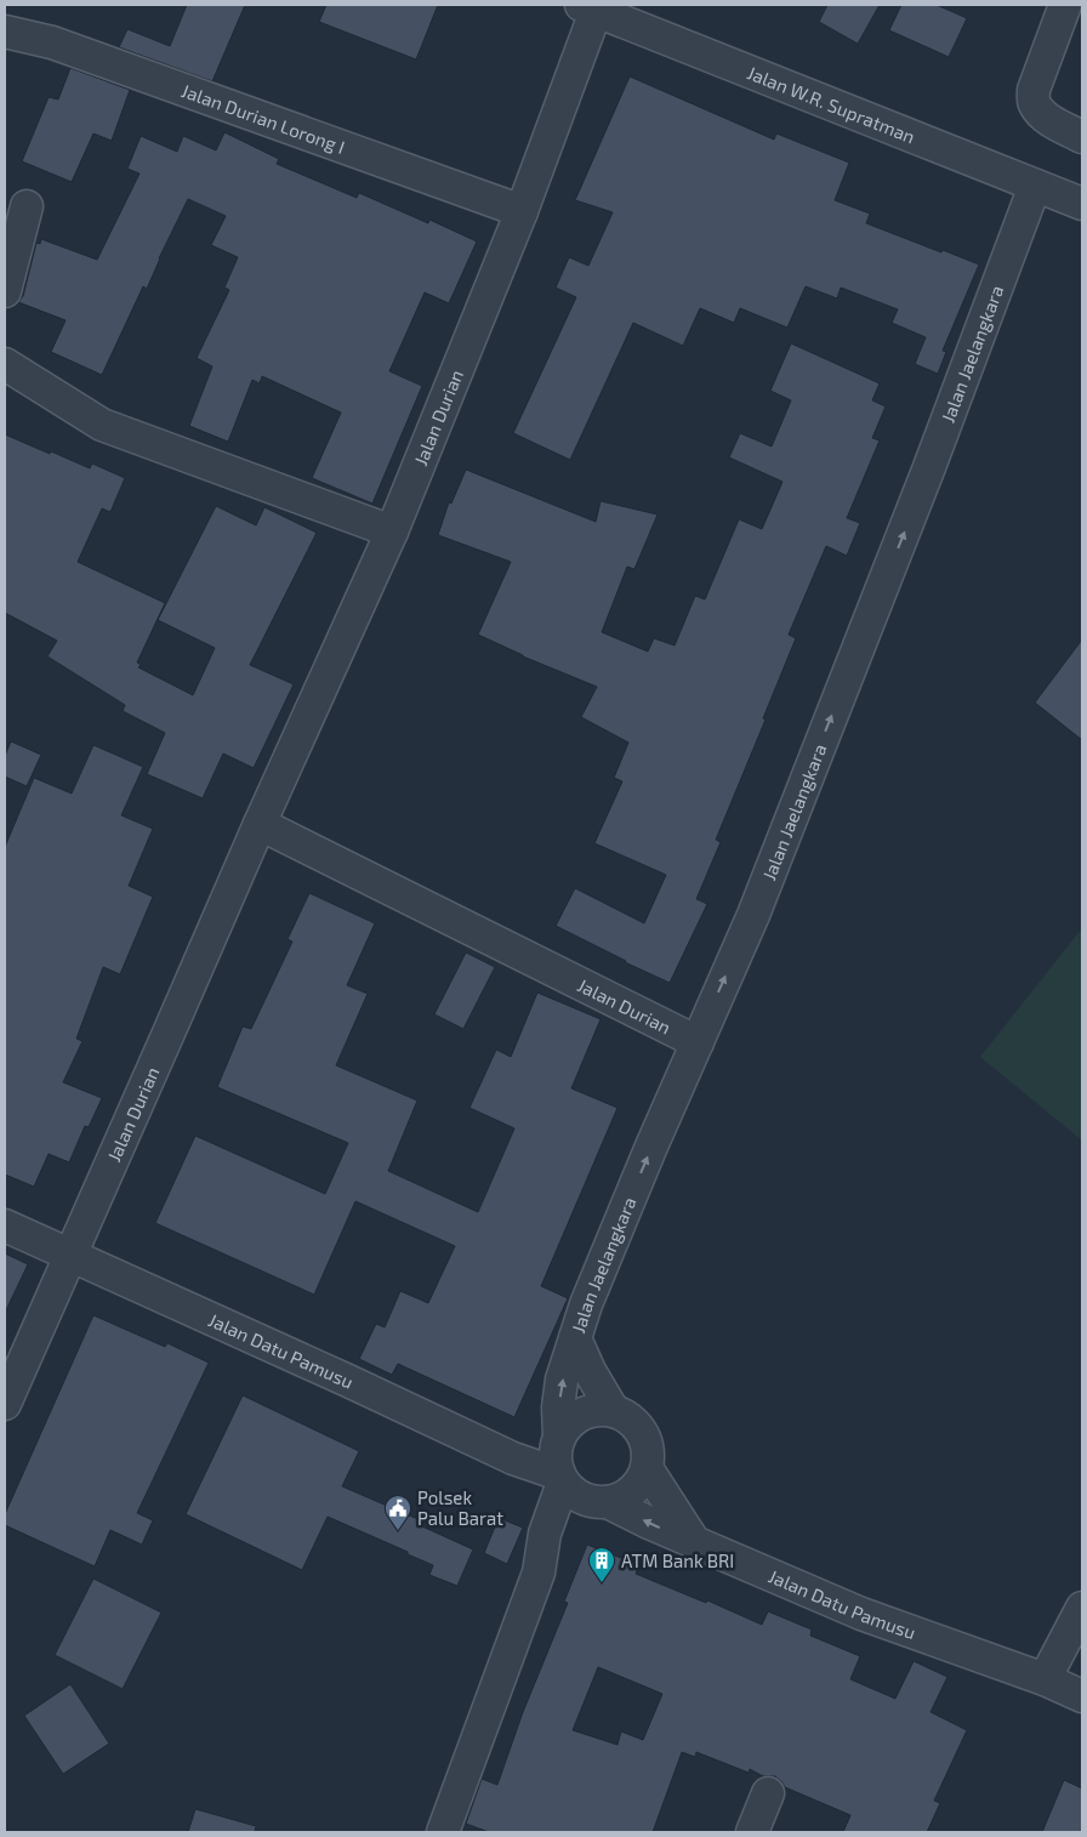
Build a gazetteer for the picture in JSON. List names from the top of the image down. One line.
{"streets":{"street":["Jalan W.R. Supratman","Jalan Durian Lorong I","Jalan Jaelangkara","Jalan Durian","Jalan Datu Pamusu"]},"crossings":[["Jalan W.R. Supratman","Jalan Jaelangkara"],["Jalan W.R. Supratman","Jalan Durian"],["Jalan Durian Lorong I","Jalan Durian"],["Jalan Jaelangkara","Jalan Durian"],["Jalan Jaelangkara","Jalan Datu Pamusu"],["Jalan Durian","Jalan Datu Pamusu"]],"one_way":["Jalan Jaelangkara"],"places":{"public building":["Polsek Palu Barat"],"building":["ATM Bank BRI"]}}
